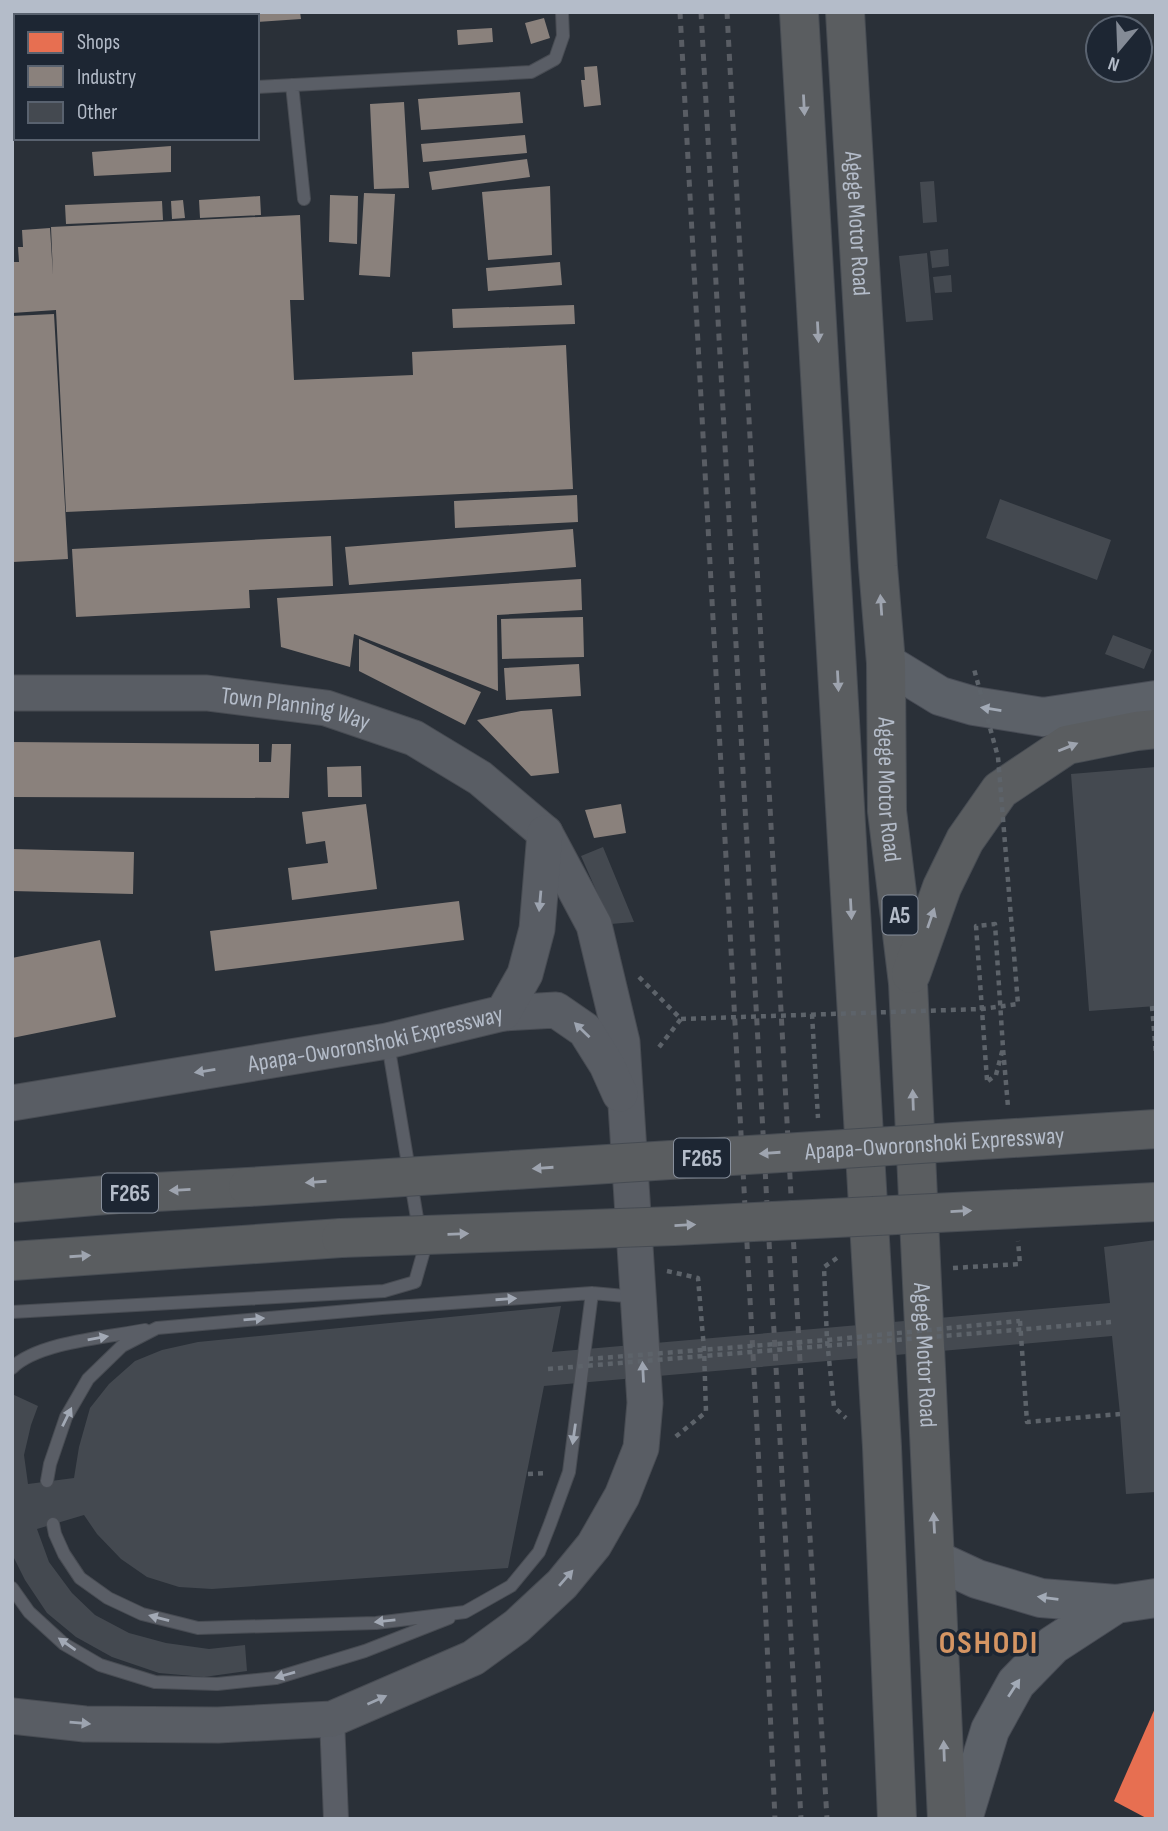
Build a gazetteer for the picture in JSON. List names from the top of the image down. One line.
{"streets":{"highway":["Agege Motor Road","A5","Apapa-Oworonshoki Expressway","F265"],"main road":["Town Planning Way"]},"crossings":[["Town Planning Way","Apapa-Oworonshoki Expressway"]],"one_way":["Apapa-Oworonshoki Expressway"],"districts":["OSHODI"],"legend":["Shops","Industry","Other"],"north":"bottom"}
